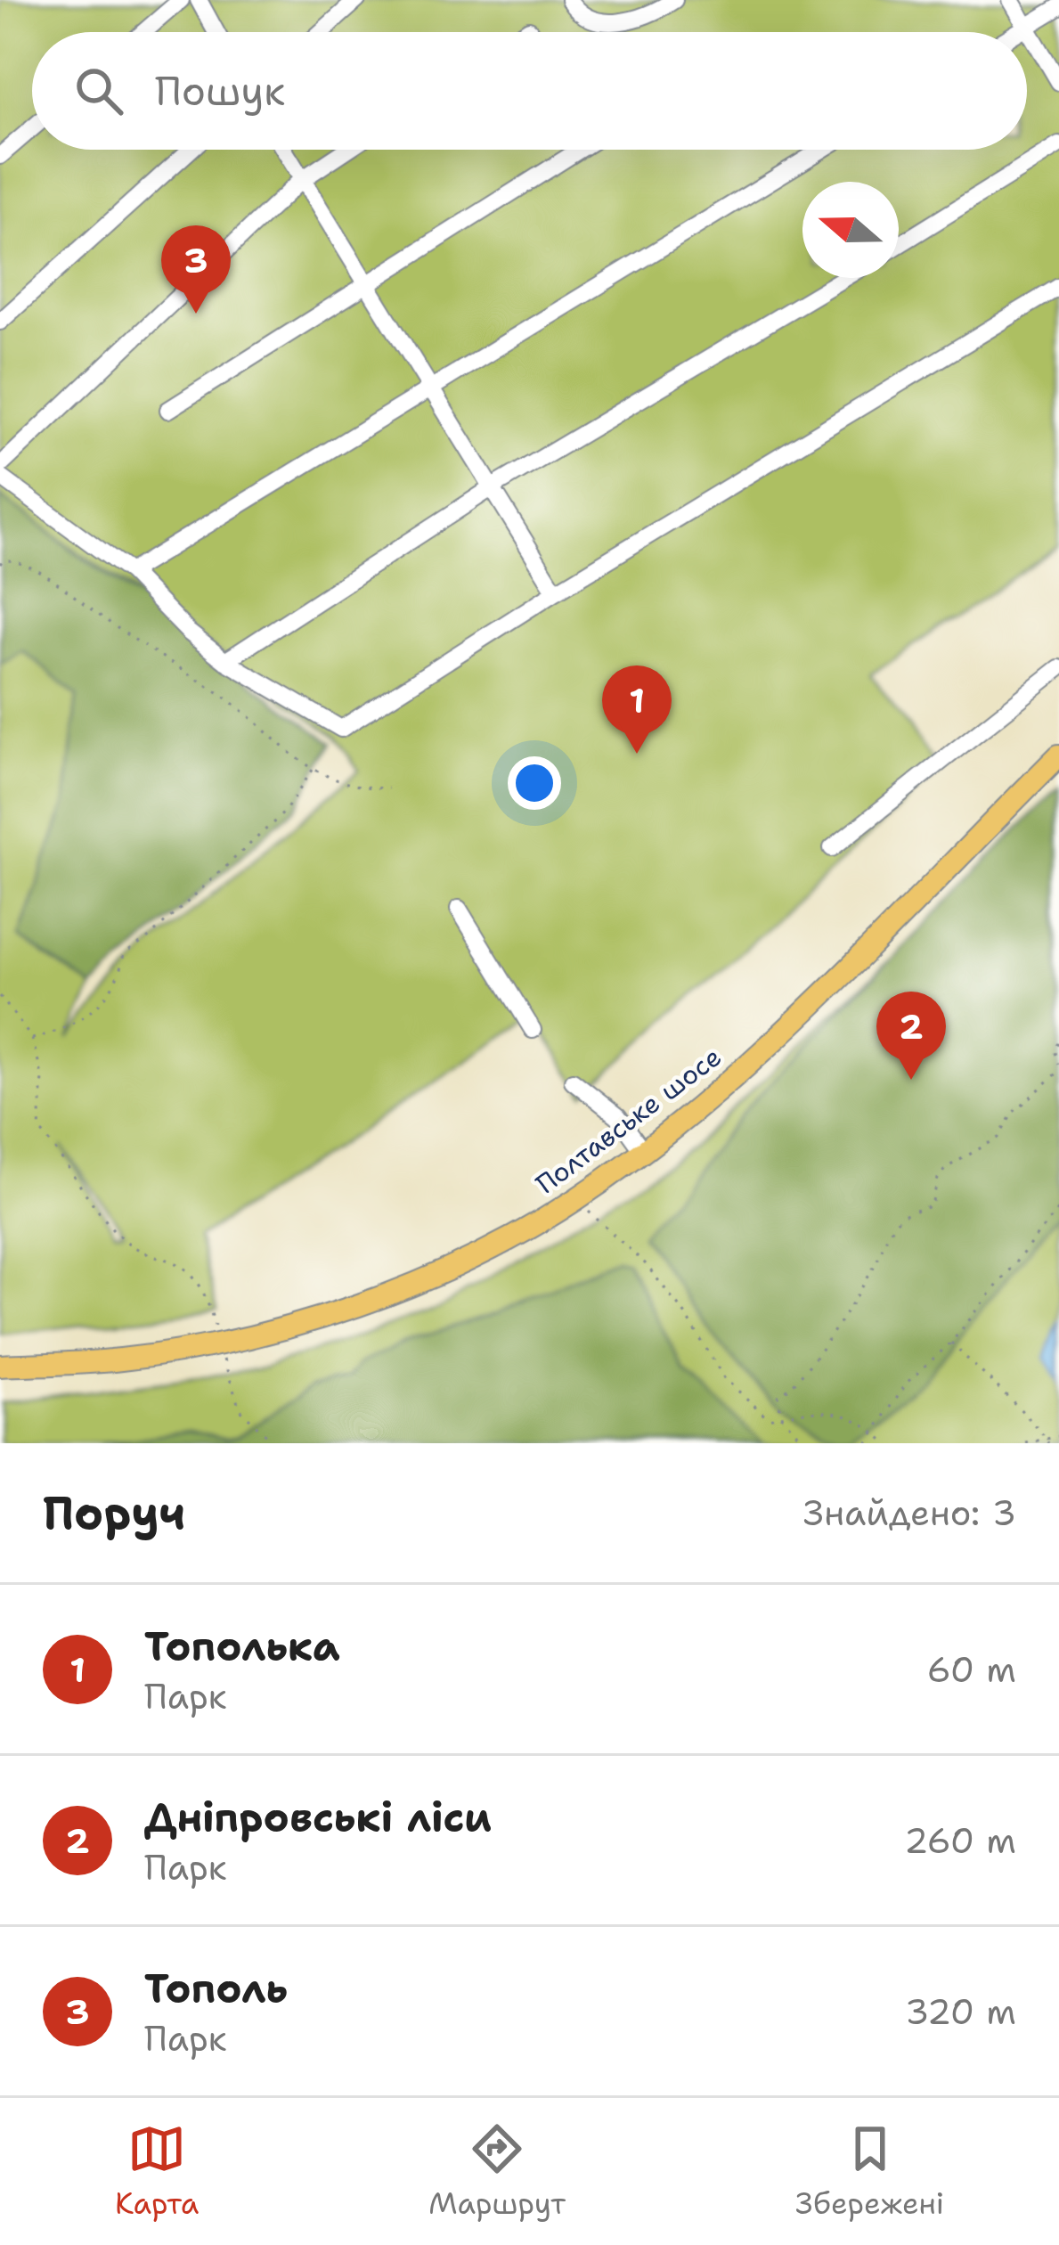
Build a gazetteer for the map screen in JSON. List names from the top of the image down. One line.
{"streets":{"main road":["Полтавське шосе"]},"north":"left","page":{"search":"Пошук","pins":["3","1","2"],"heading":["Поруч","Знайдено: 3"],"list":[{"mark":"1","name":"Тополька","note":"Парк","value":"60 m"},{"mark":"2","name":"Дніпровські ліси","note":"Парк","value":"260 m"},{"mark":"3","name":"Тополь","note":"Парк","value":"320 m"}],"nav":["Карта","Маршрут","Збережені"]}}
